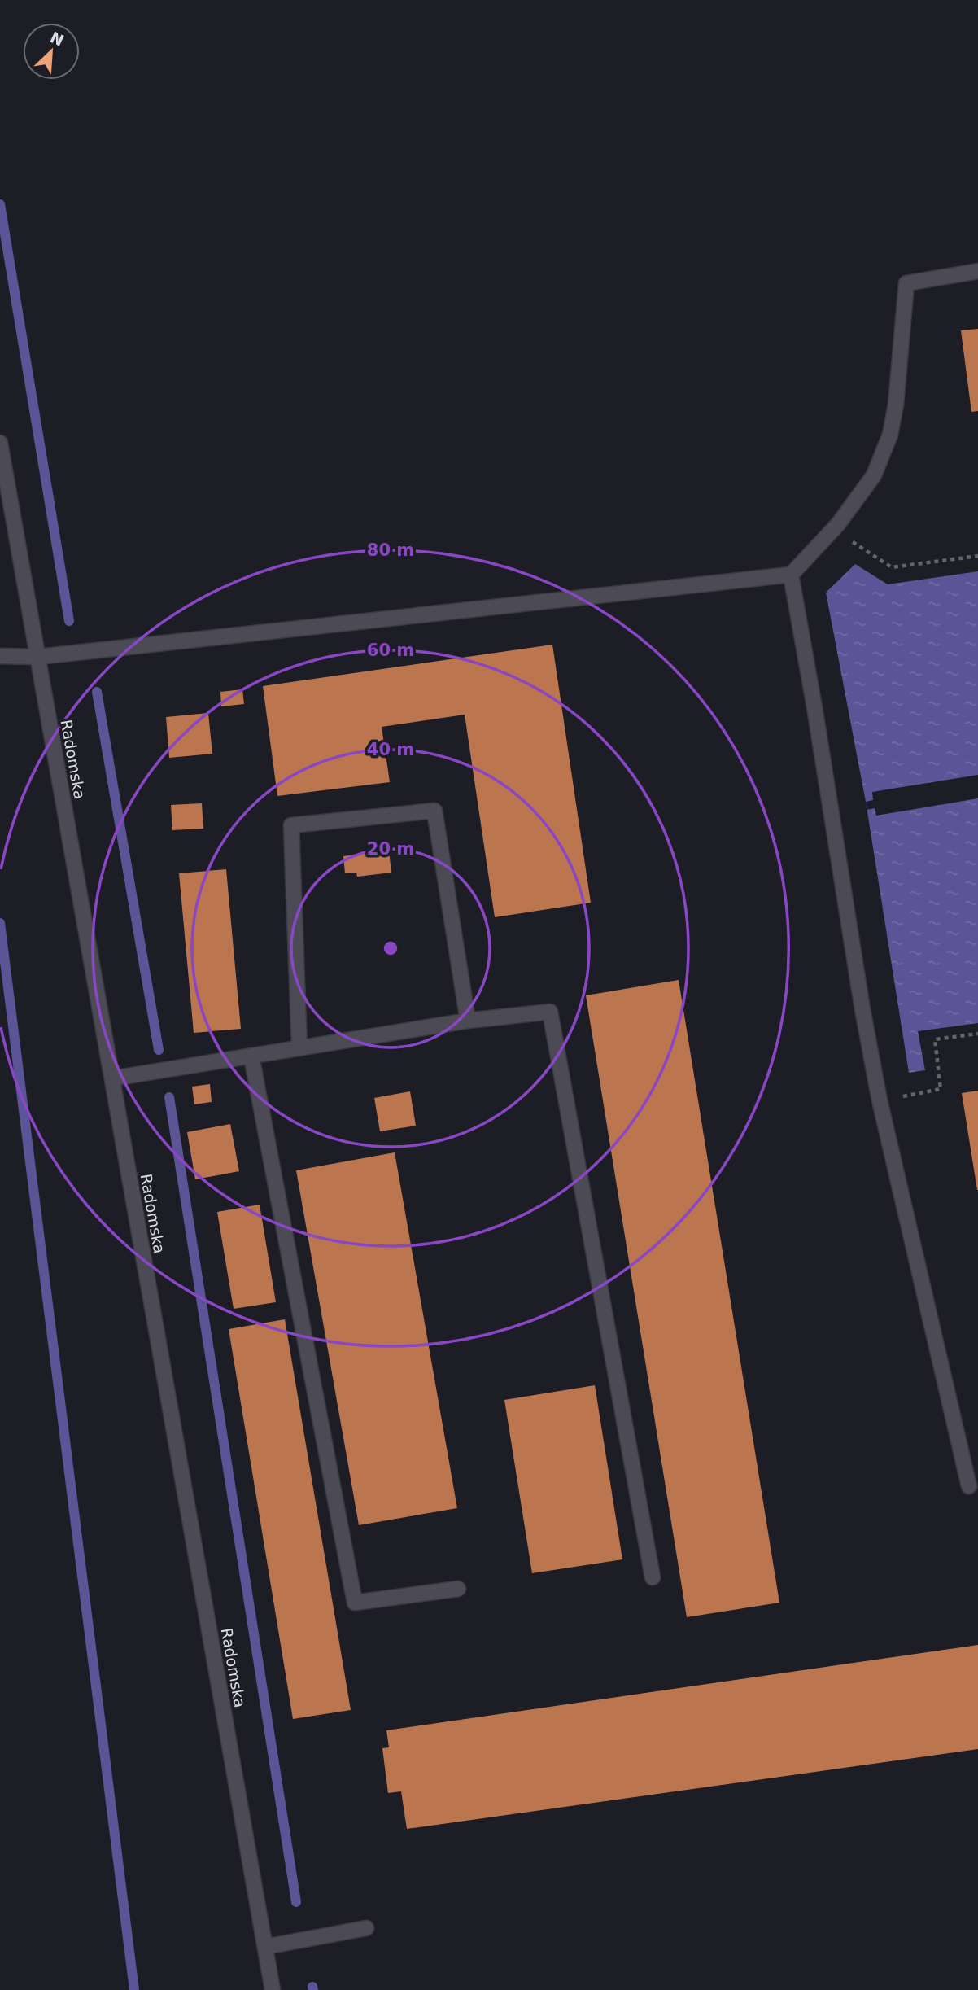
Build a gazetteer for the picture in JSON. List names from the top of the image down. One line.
{"streets":{"street":["Radomska"]},"north":"top right","rings":["80 m","60 m","40 m","20 m"]}
